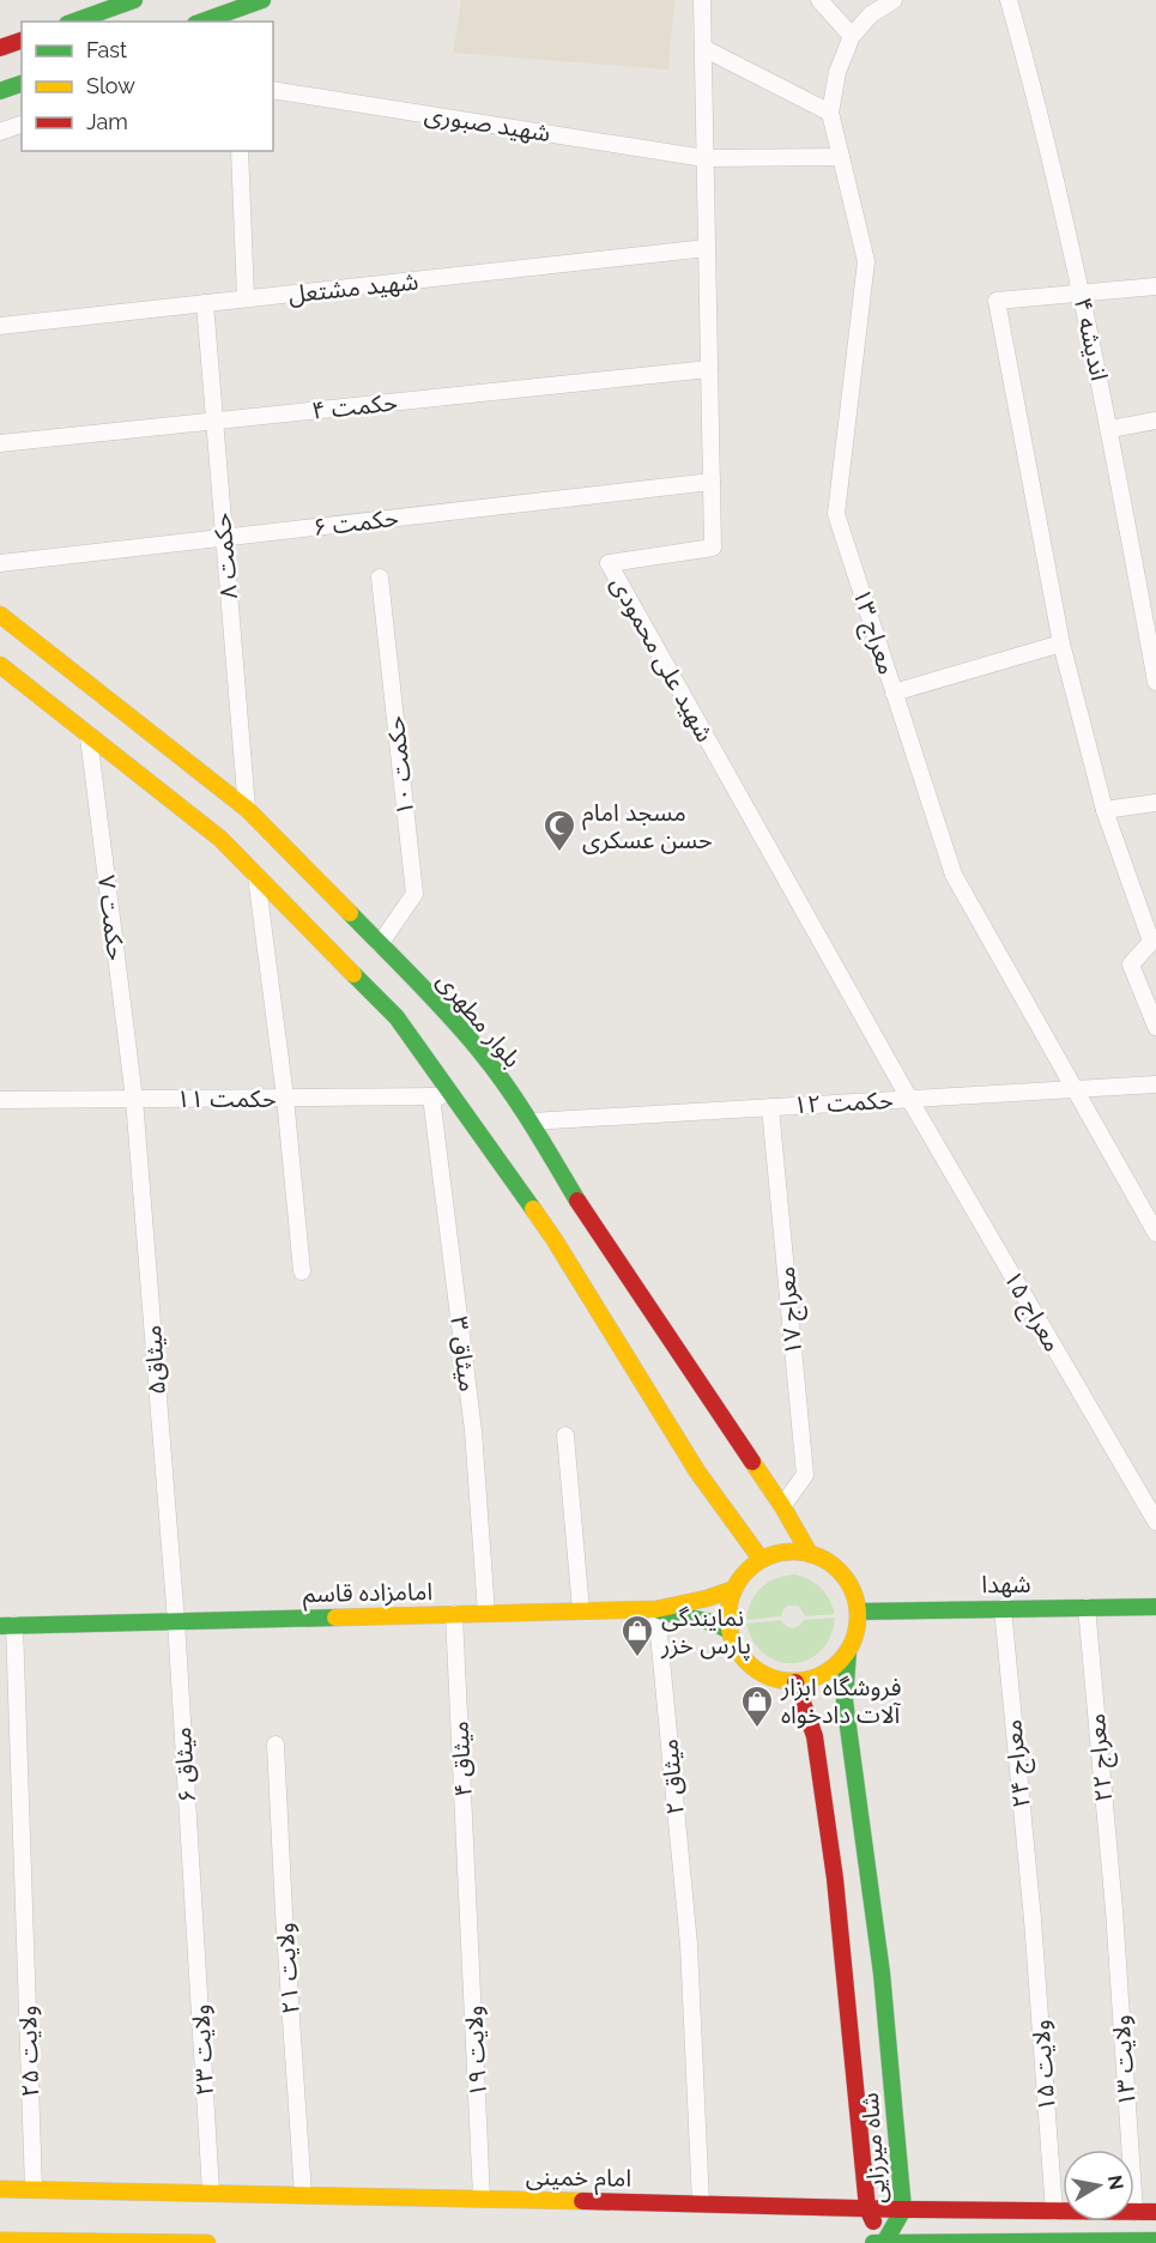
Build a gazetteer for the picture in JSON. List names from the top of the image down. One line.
{"streets":{"street":["شهید صبوری","شهید مشتعل","اندیشه ۴","حکمت ۴","حکمت ۶","حکمت ۸","معراج ۱۳","شهید علی محمودی","حکمت ۱۰","حکمت ۷","بلوار مطهری","حکمت ۱۱","حکمت ۱۲","معراج ۱۷","معراج ۱۵","میثاق ۳","میثاق۵","شهدا","امامزاده قاسم","معراج ۲۲","میثاق ۴","معراج ۲۴","میثاق ۶","میثاق ۲","ولایت ۲۱","ولایت ۲۳","ولایت ۲۵","ولایت ۱۹","ولایت ۱۳","ولایت ۱۵","شاه میرزایی","امام خمینی"]},"crossings":[["شهید صبوری","معراج ۱۳"],["شهید صبوری","شهید علی محمودی"],["شهید مشتعل","حکمت ۸"],["شهید مشتعل","شهید علی محمودی"],["حکمت ۴","حکمت ۸"],["حکمت ۴","شهید علی محمودی"],["حکمت ۶","حکمت ۸"],["حکمت ۶","شهید علی محمودی"],["حکمت ۸","بلوار مطهری"],["معراج ۱۳","حکمت ۱۲"],["شهید علی محمودی","حکمت ۱۲"],["شهید علی محمودی","معراج ۱۵"],["حکمت ۱۰","بلوار مطهری"],["حکمت ۷","بلوار مطهری"],["حکمت ۷","حکمت ۱۱"],["حکمت ۷","میثاق۵"],["بلوار مطهری","حکمت ۱۱"],["بلوار مطهری","حکمت ۱۲"],["بلوار مطهری","معراج ۱۷"],["بلوار مطهری","شهدا"],["بلوار مطهری","امامزاده قاسم"],["بلوار مطهری","شاه میرزایی"],["حکمت ۱۱","میثاق ۳"],["حکمت ۱۱","میثاق۵"],["حکمت ۱۲","معراج ۱۷"],["حکمت ۱۲","معراج ۱۵"],["میثاق ۳","امامزاده قاسم"],["میثاق۵","امامزاده قاسم"],["میثاق۵","میثاق ۶"],["شهدا","امامزاده قاسم"],["شهدا","معراج ۲۲"],["شهدا","معراج ۲۴"],["شهدا","شاه میرزایی"],["امامزاده قاسم","میثاق ۴"],["امامزاده قاسم","میثاق ۶"],["امامزاده قاسم","میثاق ۲"],["امامزاده قاسم","ولایت ۲۵"],["امامزاده قاسم","شاه میرزایی"],["معراج ۲۲","ولایت ۱۳"],["میثاق ۴","ولایت ۱۹"],["معراج ۲۴","ولایت ۱۵"],["میثاق ۶","ولایت ۲۳"],["میثاق ۲","امام خمینی"],["ولایت ۲۱","امام خمینی"],["ولایت ۲۳","امام خمینی"],["ولایت ۲۵","امام خمینی"],["ولایت ۱۹","امام خمینی"],["ولایت ۱۵","امام خمینی"],["شاه میرزایی","امام خمینی"]],"places":{"mosque":["مسجد امام حسن عسکری"],"shop":["نمایندگی پارس خزر","فروشگاه ابزار آلات دادخواه"]},"legend":["Fast","Slow","Jam"],"north":"right"}
